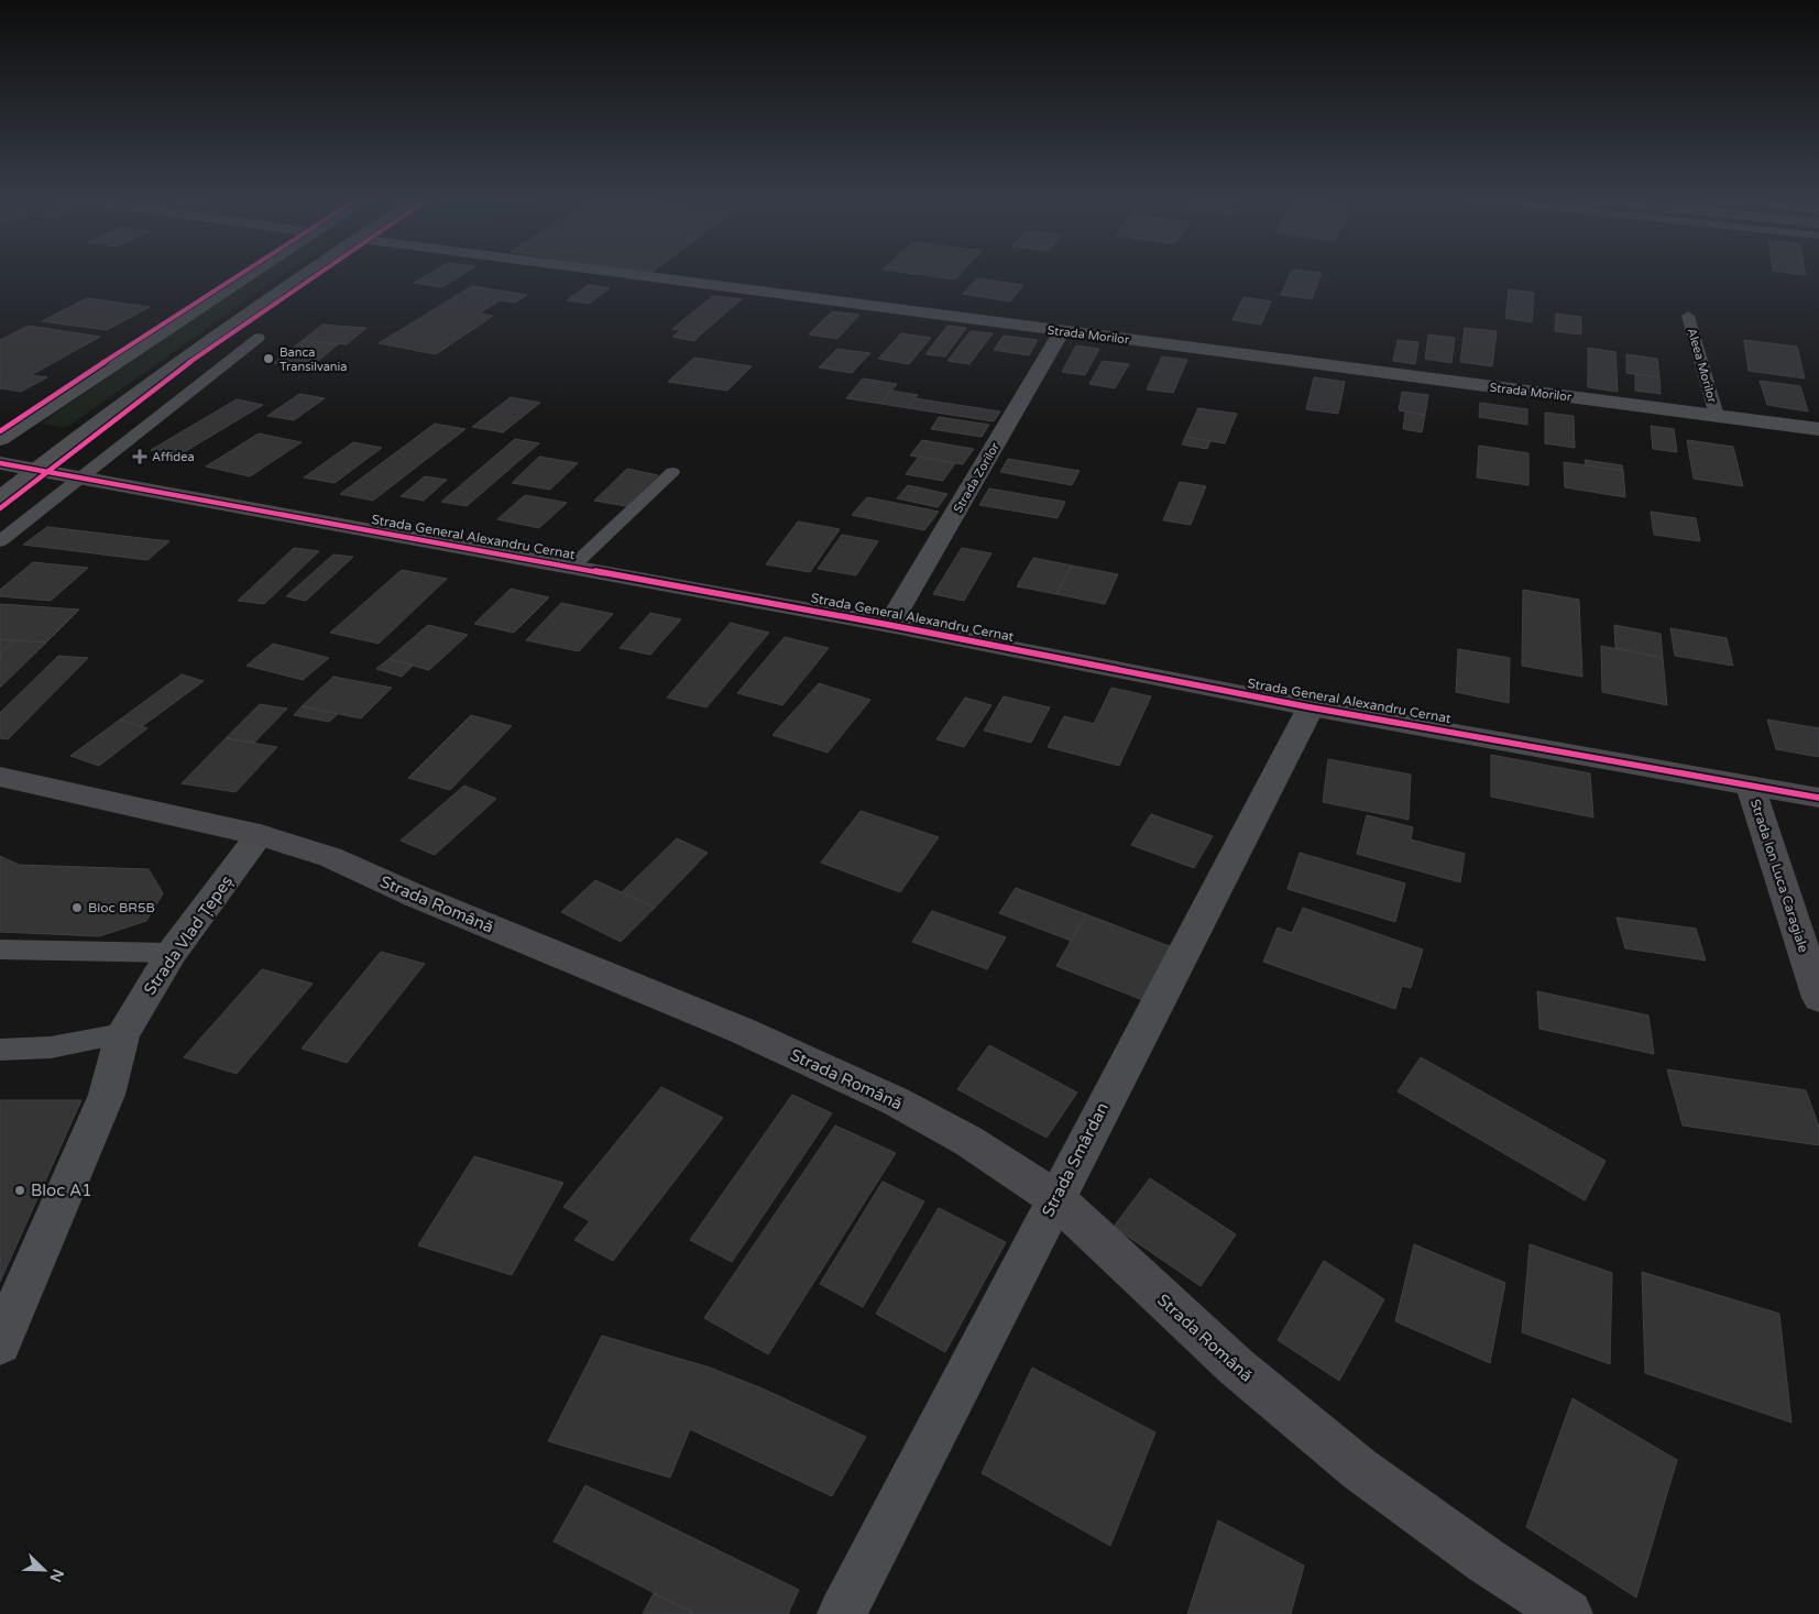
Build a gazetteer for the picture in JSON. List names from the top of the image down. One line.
{"streets":{"street":["Strada Morilor","Strada Zorilor","Strada General Alexandru Cernat","Strada Ion Luca Caragiale","Strada Română","Strada Vlad Țepeș","Strada Smârdan"],"lane":["Aleea Morilor"]},"crossings":[["Strada Morilor","Aleea Morilor"],["Strada Morilor","Strada Zorilor"],["Strada Zorilor","Strada General Alexandru Cernat"],["Strada General Alexandru Cernat","Strada Ion Luca Caragiale"],["Strada General Alexandru Cernat","Strada Smârdan"],["Strada Română","Strada Vlad Țepeș"],["Strada Română","Strada Smârdan"]],"places":{"other":["Banca Transilvania","Bloc BR5B","Bloc A1"],"health":["Affidea"]},"north":"bottom right"}
